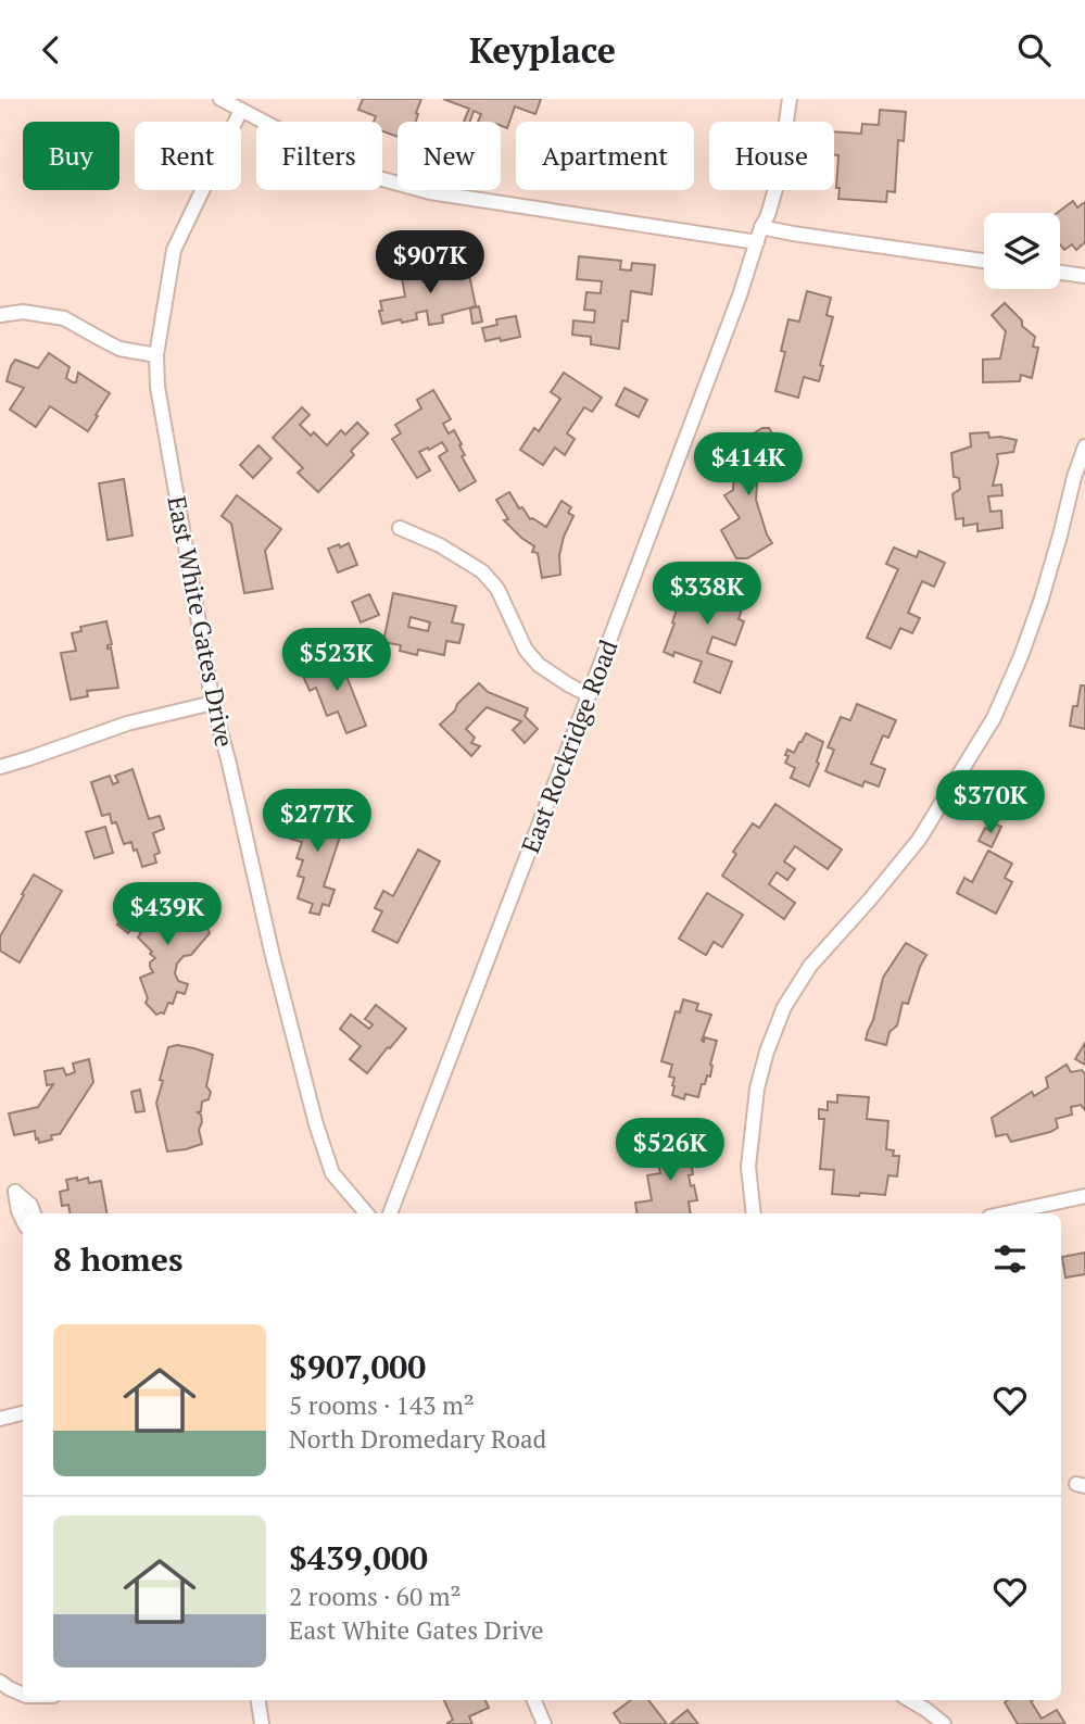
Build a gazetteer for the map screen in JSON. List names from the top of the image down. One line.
{"streets":{"street":["East White Gates Drive","East Rockridge Road"]},"page":{"header":"Keyplace","chip":["Buy","Rent","Filters","New","Apartment","House"],"price":["$907K","$414K","$338K","$523K","$370K","$277K","$439K","$526K"],"heading":"8 homes","list":[{"name":"$907,000","note":"5 rooms · 143 m² · North Dromedary Road"},{"name":"$439,000","note":"2 rooms · 60 m² · East White Gates Drive"}]}}
